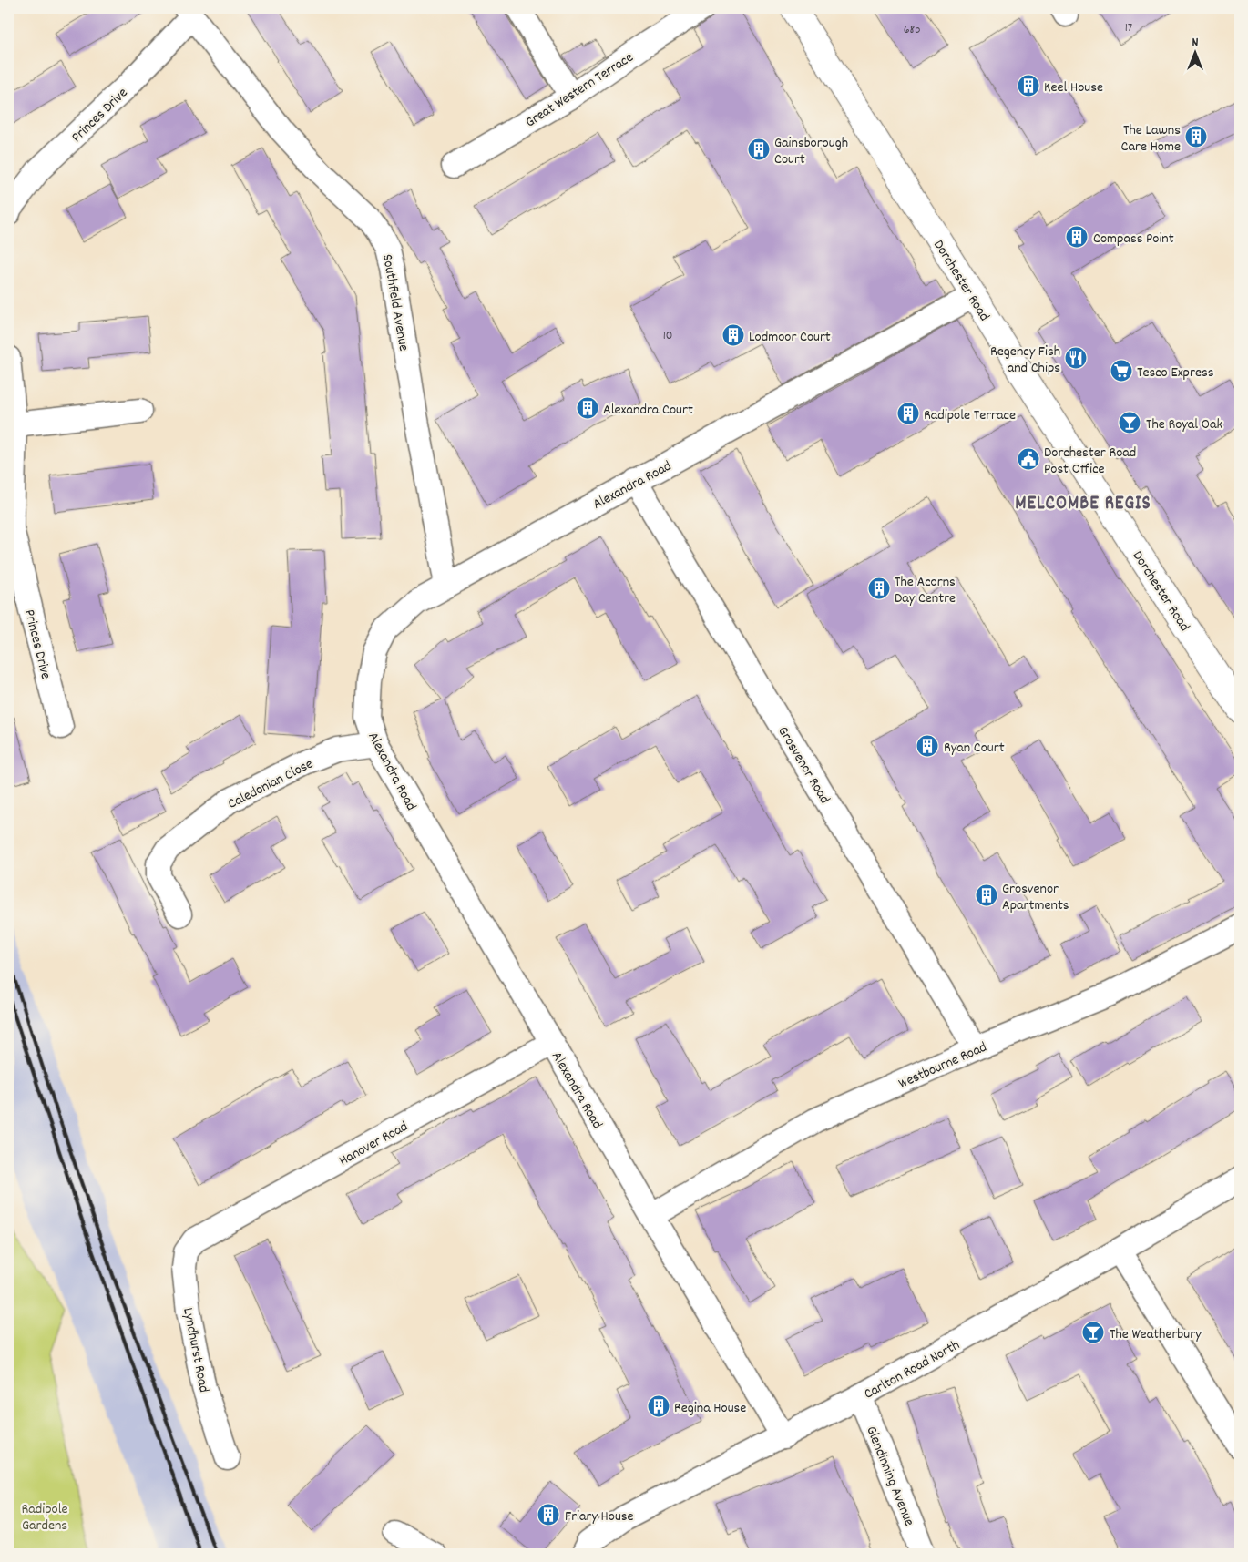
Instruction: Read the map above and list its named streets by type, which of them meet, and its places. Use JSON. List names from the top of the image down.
{
  "streets": {
    "main road": ["Dorchester Road"],
    "street": [
      "Great Western Terrace",
      "Princes Drive",
      "Southfield Avenue",
      "Alexandra Road",
      "Grosvenor Road",
      "Caledonian Close",
      "Westbourne Road",
      "Hanover Road",
      "Lyndhurst Road",
      "Carlton Road North",
      "Glendinning Avenue"
    ]
  },
  "crossings": [
    ["Princes Drive", "Southfield Avenue"],
    ["Dorchester Road", "Alexandra Road"],
    ["Southfield Avenue", "Alexandra Road"],
    ["Alexandra Road", "Grosvenor Road"],
    ["Alexandra Road", "Caledonian Close"],
    ["Alexandra Road", "Westbourne Road"],
    ["Alexandra Road", "Hanover Road"],
    ["Alexandra Road", "Carlton Road North"],
    ["Grosvenor Road", "Westbourne Road"],
    ["Hanover Road", "Lyndhurst Road"],
    ["Carlton Road North", "Glendinning Avenue"]
  ],
  "districts": ["MELCOMBE REGIS"],
  "parks": ["Radipole Gardens"],
  "places": {
    "building": [
      "Keel House",
      "The Lawns Care Home",
      "Gainsborough Court",
      "Compass Point",
      "Lodmoor Court",
      "Alexandra Court",
      "Radipole Terrace",
      "The Acorns Day Centre",
      "Ryan Court",
      "Grosvenor Apartments",
      "Regina House",
      "Friary House"
    ],
    "restaurant": ["Regency Fish and Chips"],
    "supermarket": ["Tesco Express"],
    "bar": ["The Royal Oak", "The Weatherbury"],
    "public building": ["Dorchester Road Post Office"]
  },
  "house_numbers": ["17", "68b", "10"],
  "north": "top"
}
